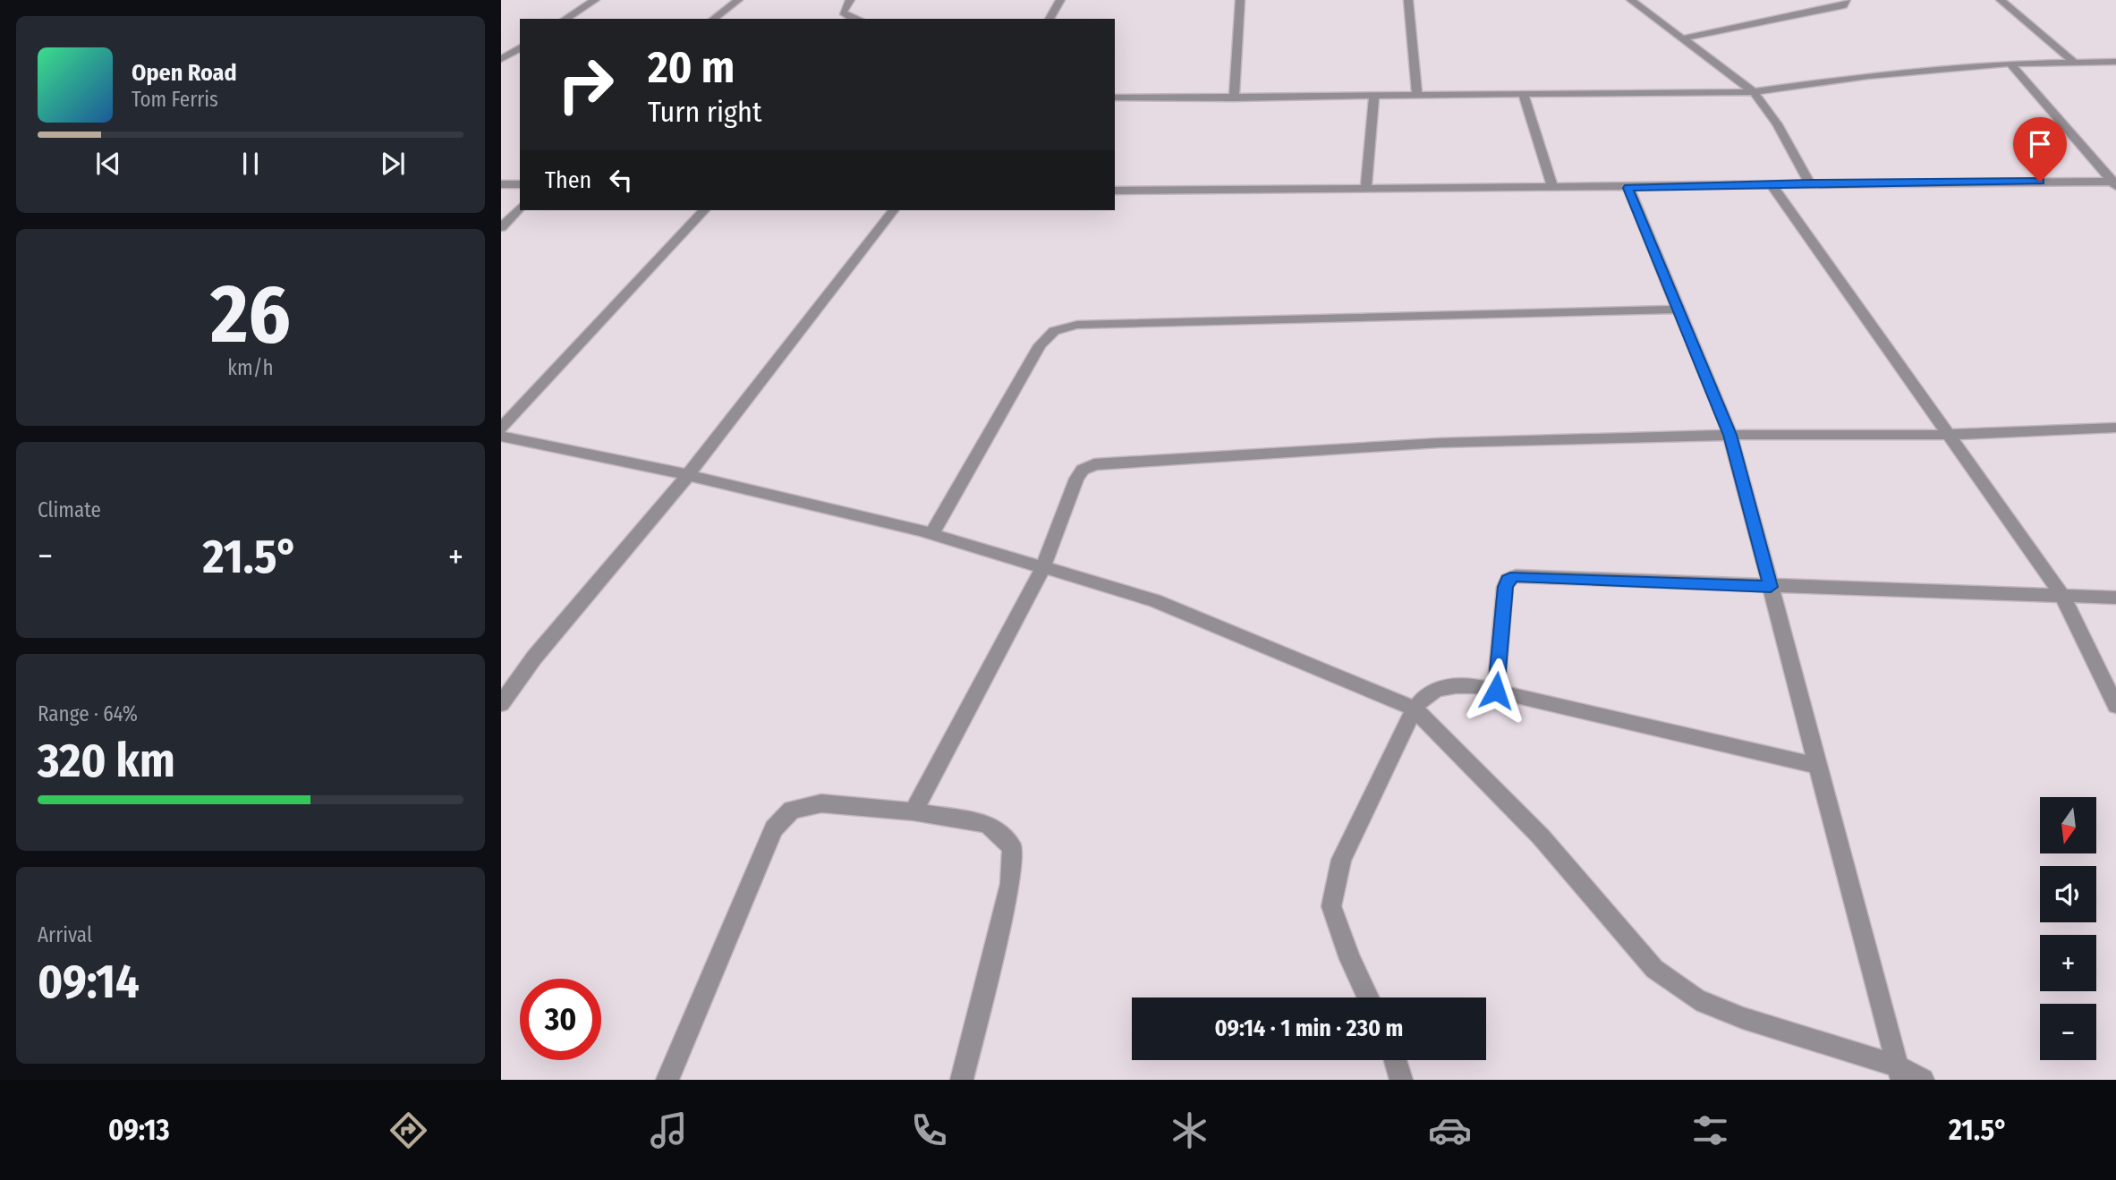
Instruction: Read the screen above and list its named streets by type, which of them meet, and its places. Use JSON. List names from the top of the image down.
{
  "north": "bottom",
  "page": {
    "turn": ["20 m", "Turn right"],
    "song": ["Open Road", "Tom Ferris"],
    "then": "Then",
    "tile": [
      ["26", "km/h"],
      "Climate",
      ["Range · 64%", "320 km"],
      ["Arrival", "09:14"]
    ],
    "heat": ["−", "21.5°", "+"],
    "map_buttons": ["+", "−"],
    "limit": "30",
    "trip": "09:14 · 1 min · 230 m",
    "tabs": ["09:13", "21.5°"]
  }
}
